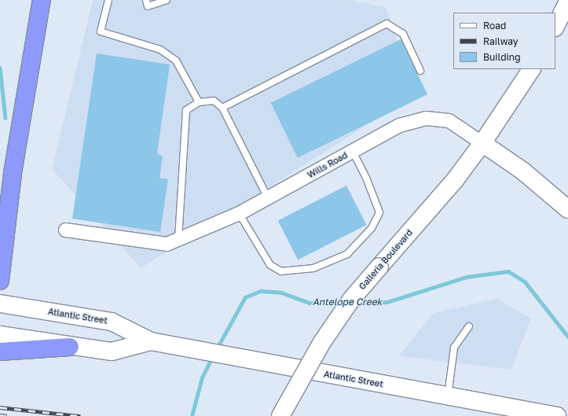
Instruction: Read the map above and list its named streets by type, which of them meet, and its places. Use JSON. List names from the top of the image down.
{
  "streets": {
    "main road": ["Wills Road", "Galleria Boulevard", "Atlantic Street"]
  },
  "crossings": [
    ["Wills Road", "Galleria Boulevard"]
  ],
  "water": ["Antelope Creek"],
  "legend": ["Road", "Railway", "Building"]
}
